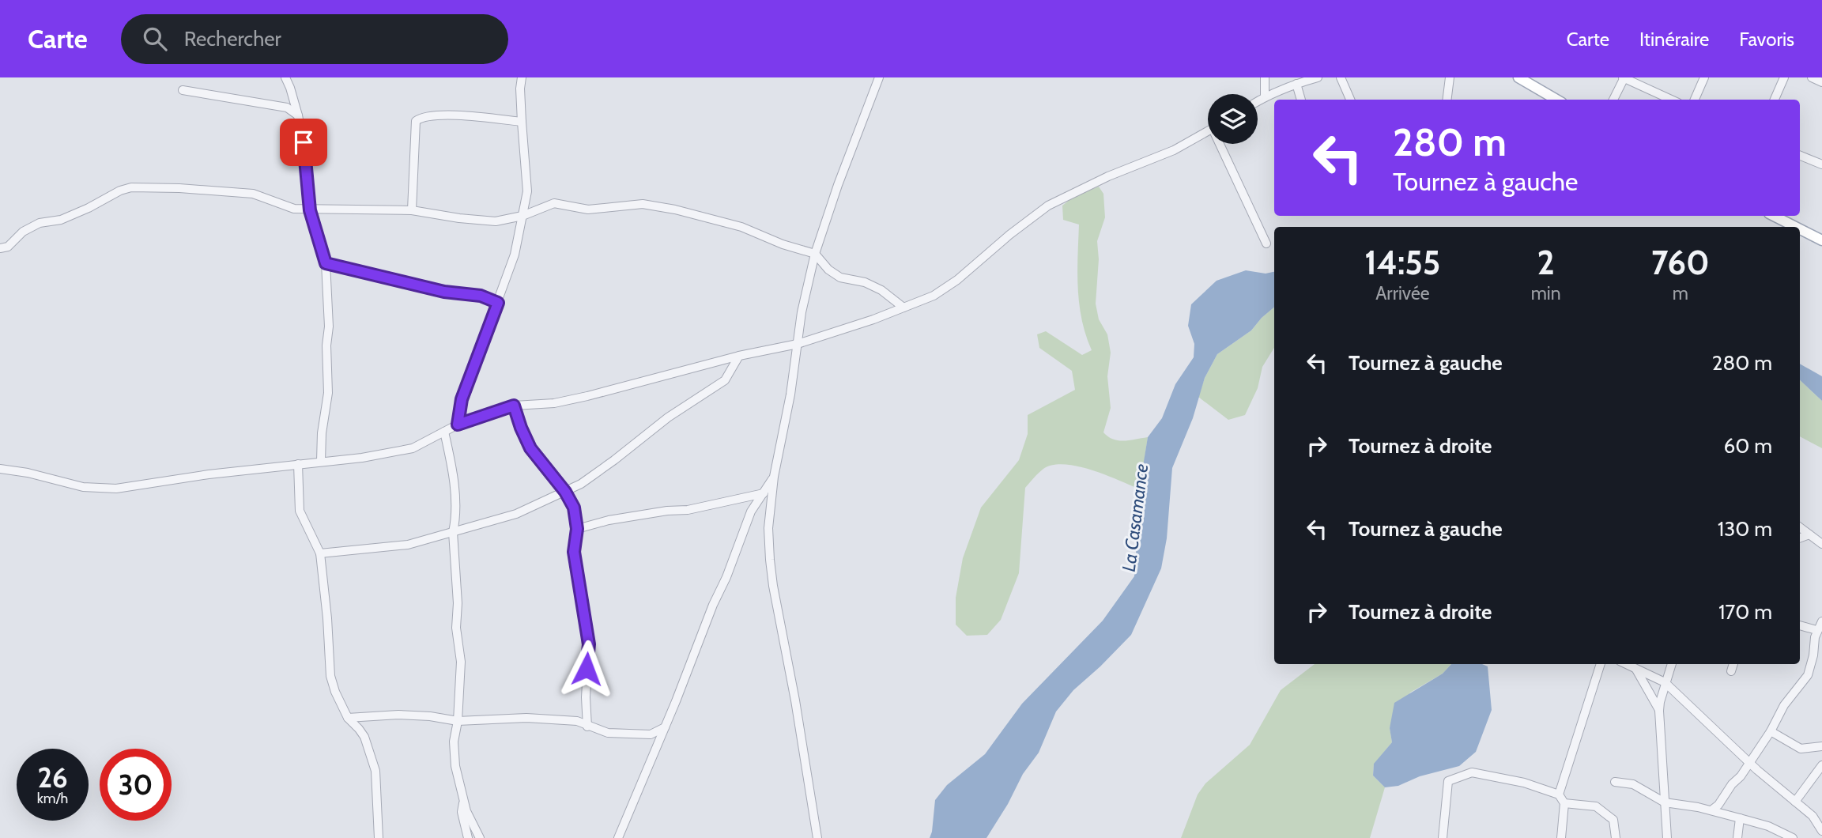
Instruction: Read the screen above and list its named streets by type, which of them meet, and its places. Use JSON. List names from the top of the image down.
{
  "water": ["La Casamance"],
  "page": {
    "header": "Carte",
    "search": "Rechercher",
    "nav": ["Carte", "Itinéraire", "Favoris"],
    "turn": ["280 m", "Tournez à gauche"],
    "eta": [
      "14:55",
      "Arrivée",
      "2",
      "min",
      "760",
      "m"
    ],
    "list": [
      {
        "name": "Tournez à gauche",
        "value": "280 m"
      },
      {
        "name": "Tournez à droite",
        "value": "60 m"
      },
      {
        "name": "Tournez à gauche",
        "value": "130 m"
      },
      {
        "name": "Tournez à droite",
        "value": "170 m"
      }
    ],
    "speed": "26 km/h",
    "limit": "30"
  }
}
